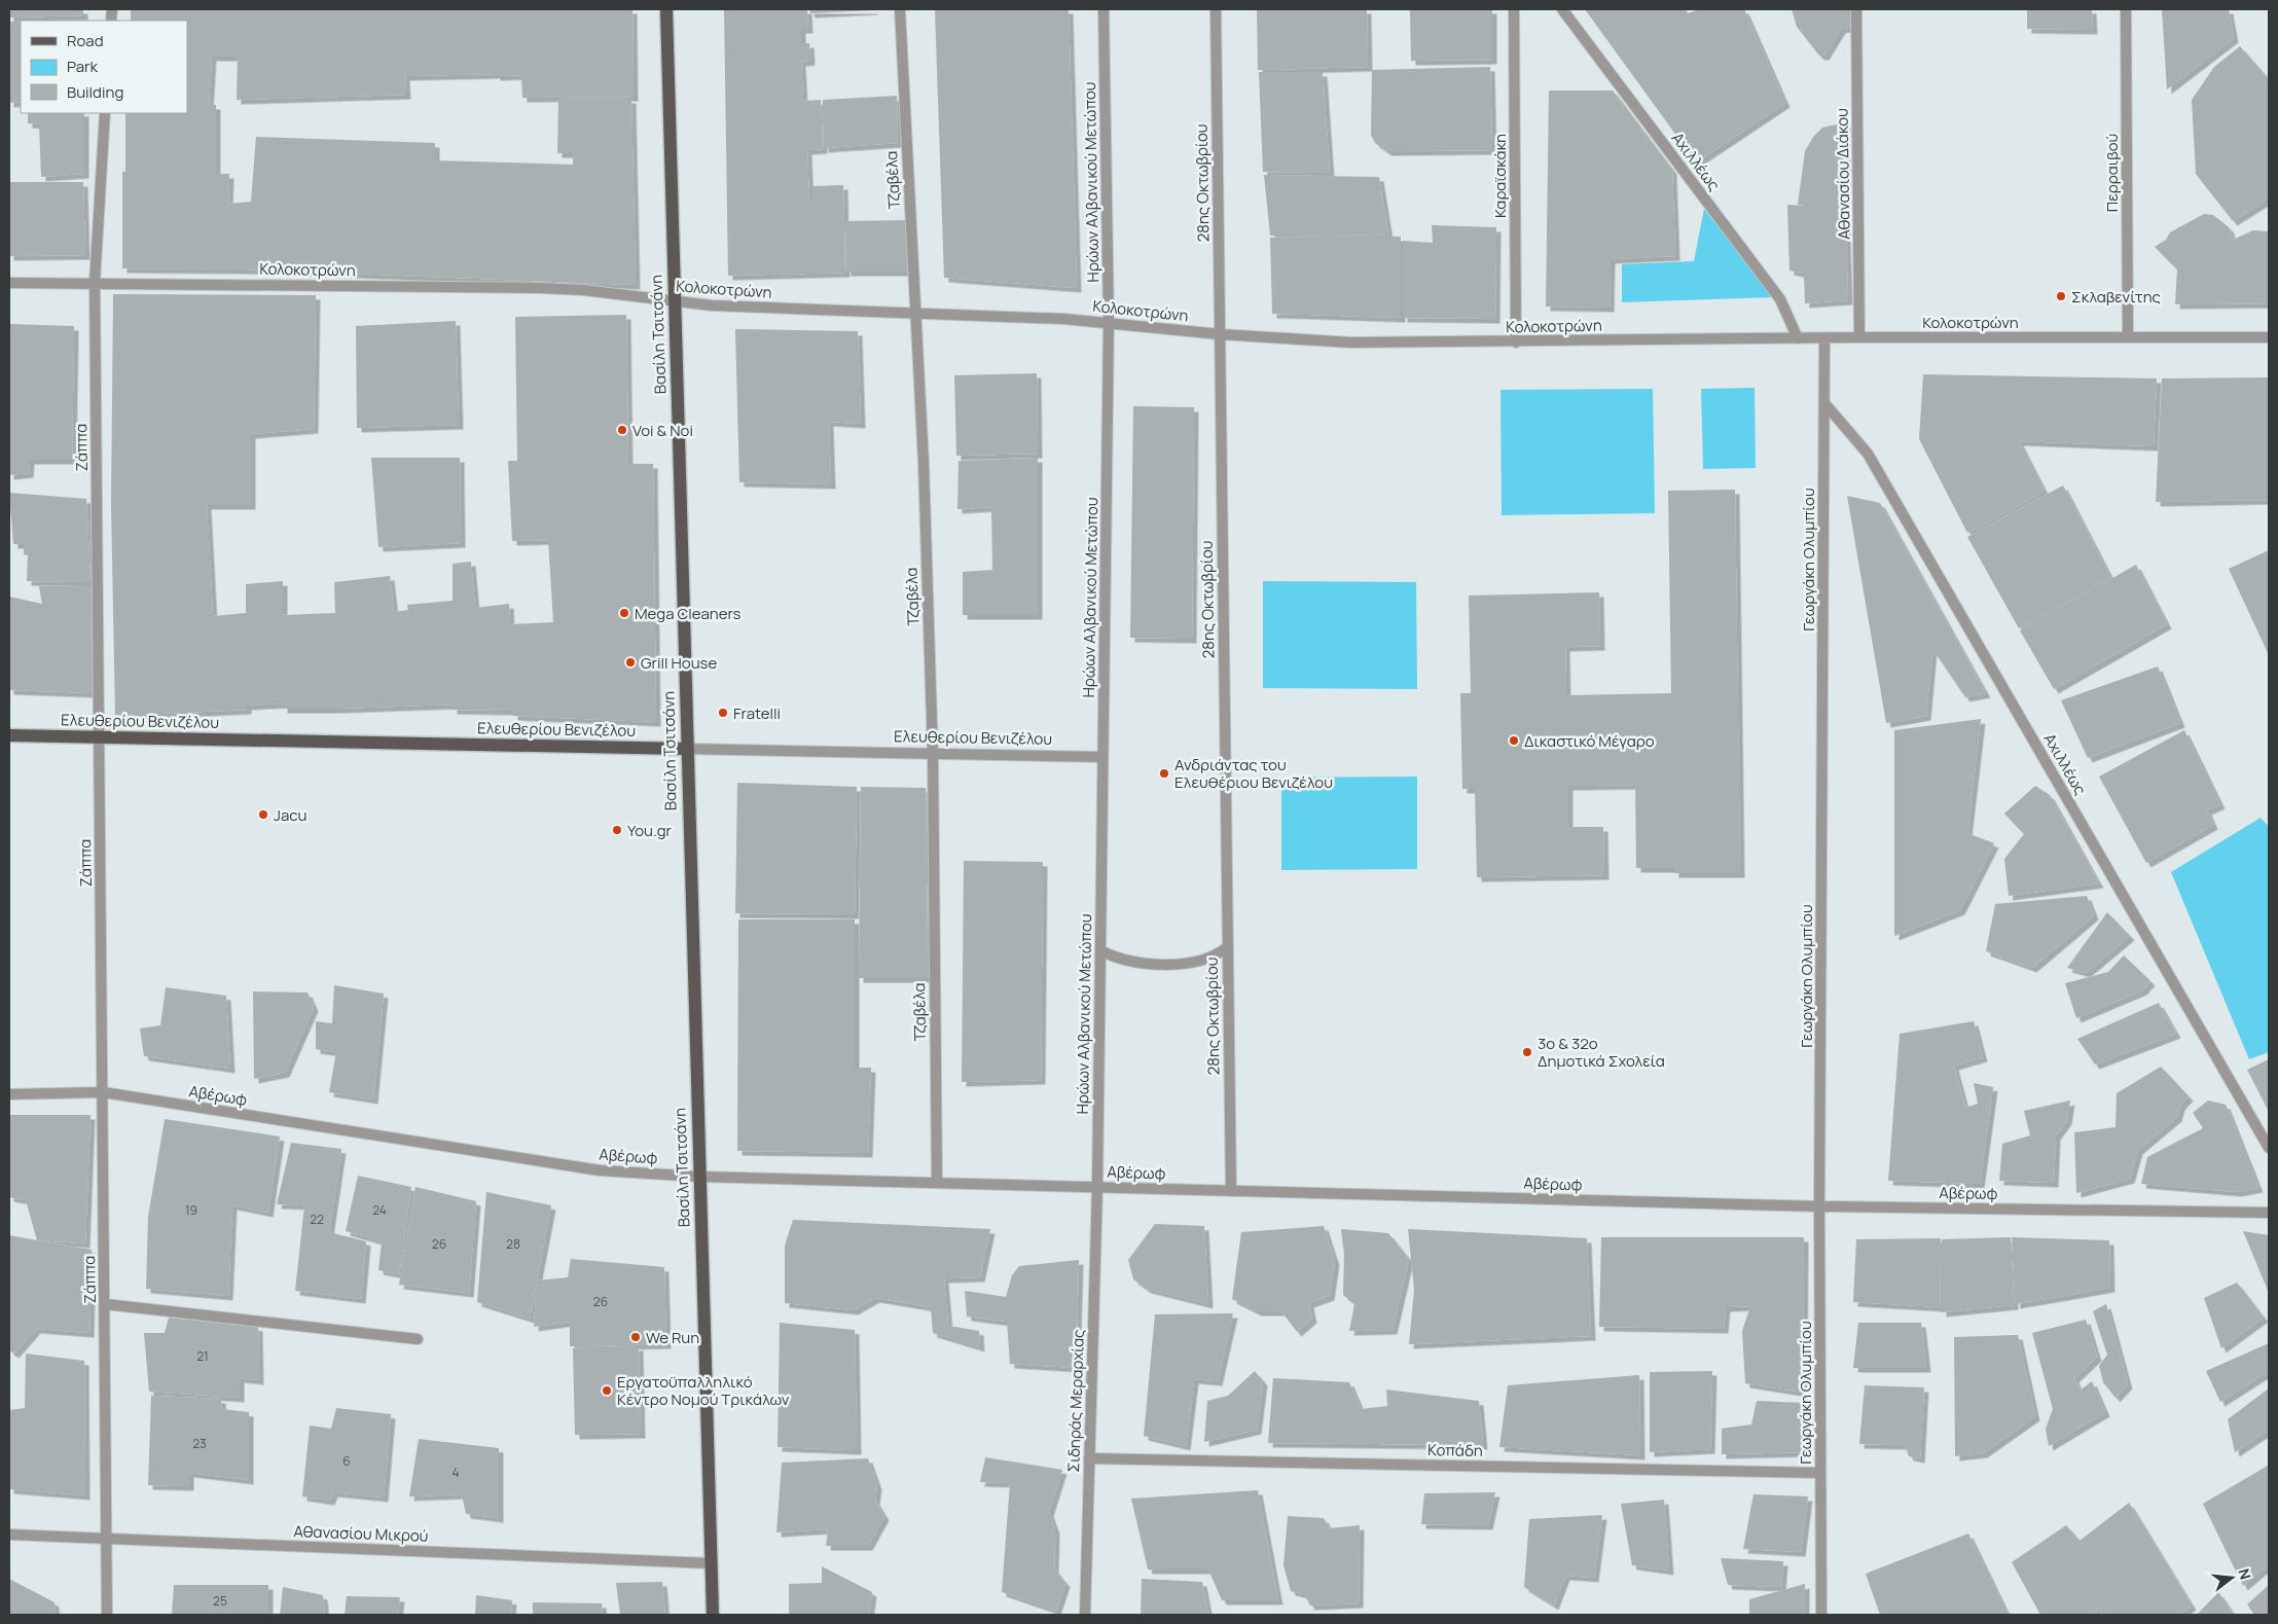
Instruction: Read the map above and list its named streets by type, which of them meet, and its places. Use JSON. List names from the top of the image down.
{
  "streets": {
    "main road": ["Βασίλη Τσιτσάνη", "Ελευθερίου Βενιζέλου"],
    "street": [
      "Αχιλλέως",
      "Περραιβού",
      "Αθανασίου Διάκου",
      "Καραϊσκάκη",
      "Τζαβέλα",
      "Ηρώων Αλβανικού Μετώπου",
      "28ης Οκτωβρίου",
      "Κολοκοτρώνη",
      "Ζάππα",
      "Γεωργάκη Ολυμπίου",
      "Αβέρωφ",
      "Σιδηράς Μεραρχίας",
      "Κοπάδη",
      "Αθανασίου Μικρού"
    ]
  },
  "crossings": [
    ["Αχιλλέως", "Κολοκοτρώνη"],
    ["Αχιλλέως", "Γεωργάκη Ολυμπίου"],
    ["Περραιβού", "Κολοκοτρώνη"],
    ["Αθανασίου Διάκου", "Κολοκοτρώνη"],
    ["Καραϊσκάκη", "Κολοκοτρώνη"],
    ["Τζαβέλα", "Κολοκοτρώνη"],
    ["Τζαβέλα", "Ελευθερίου Βενιζέλου"],
    ["Τζαβέλα", "Αβέρωφ"],
    ["Ηρώων Αλβανικού Μετώπου", "Κολοκοτρώνη"],
    ["Ηρώων Αλβανικού Μετώπου", "Ελευθερίου Βενιζέλου"],
    ["Ηρώων Αλβανικού Μετώπου", "Αβέρωφ"],
    ["Ηρώων Αλβανικού Μετώπου", "Σιδηράς Μεραρχίας"],
    ["28ης Οκτωβρίου", "Κολοκοτρώνη"],
    ["28ης Οκτωβρίου", "Αβέρωφ"],
    ["Κολοκοτρώνη", "Βασίλη Τσιτσάνη"],
    ["Κολοκοτρώνη", "Ζάππα"],
    ["Κολοκοτρώνη", "Γεωργάκη Ολυμπίου"],
    ["Βασίλη Τσιτσάνη", "Ελευθερίου Βενιζέλου"],
    ["Βασίλη Τσιτσάνη", "Αβέρωφ"],
    ["Βασίλη Τσιτσάνη", "Αθανασίου Μικρού"],
    ["Ζάππα", "Ελευθερίου Βενιζέλου"],
    ["Ζάππα", "Αβέρωφ"],
    ["Ζάππα", "Αθανασίου Μικρού"],
    ["Γεωργάκη Ολυμπίου", "Αβέρωφ"],
    ["Γεωργάκη Ολυμπίου", "Κοπάδη"],
    ["Αβέρωφ", "Σιδηράς Μεραρχίας"],
    ["Σιδηράς Μεραρχίας", "Κοπάδη"]
  ],
  "places": [
    "Σκλαβενίτης",
    "Voi & Noi",
    "Mega Cleaners",
    "Grill House",
    "Fratelli",
    "Δικαστικό Μέγαρο",
    "Ανδριάντας του Ελευθέριου Βενιζέλου",
    "Jacu",
    "You.gr",
    "3ο & 32ο Δημοτικά Σχολεία",
    "We Run",
    "Εργατοϋπαλληλικό Κέντρο Νομού Τρικάλων"
  ],
  "house_numbers": [
    "19",
    "24",
    "22",
    "26",
    "28",
    "26",
    "21",
    "23",
    "6",
    "4",
    "25"
  ],
  "legend": ["Road", "Park", "Building"],
  "north": "right"
}
